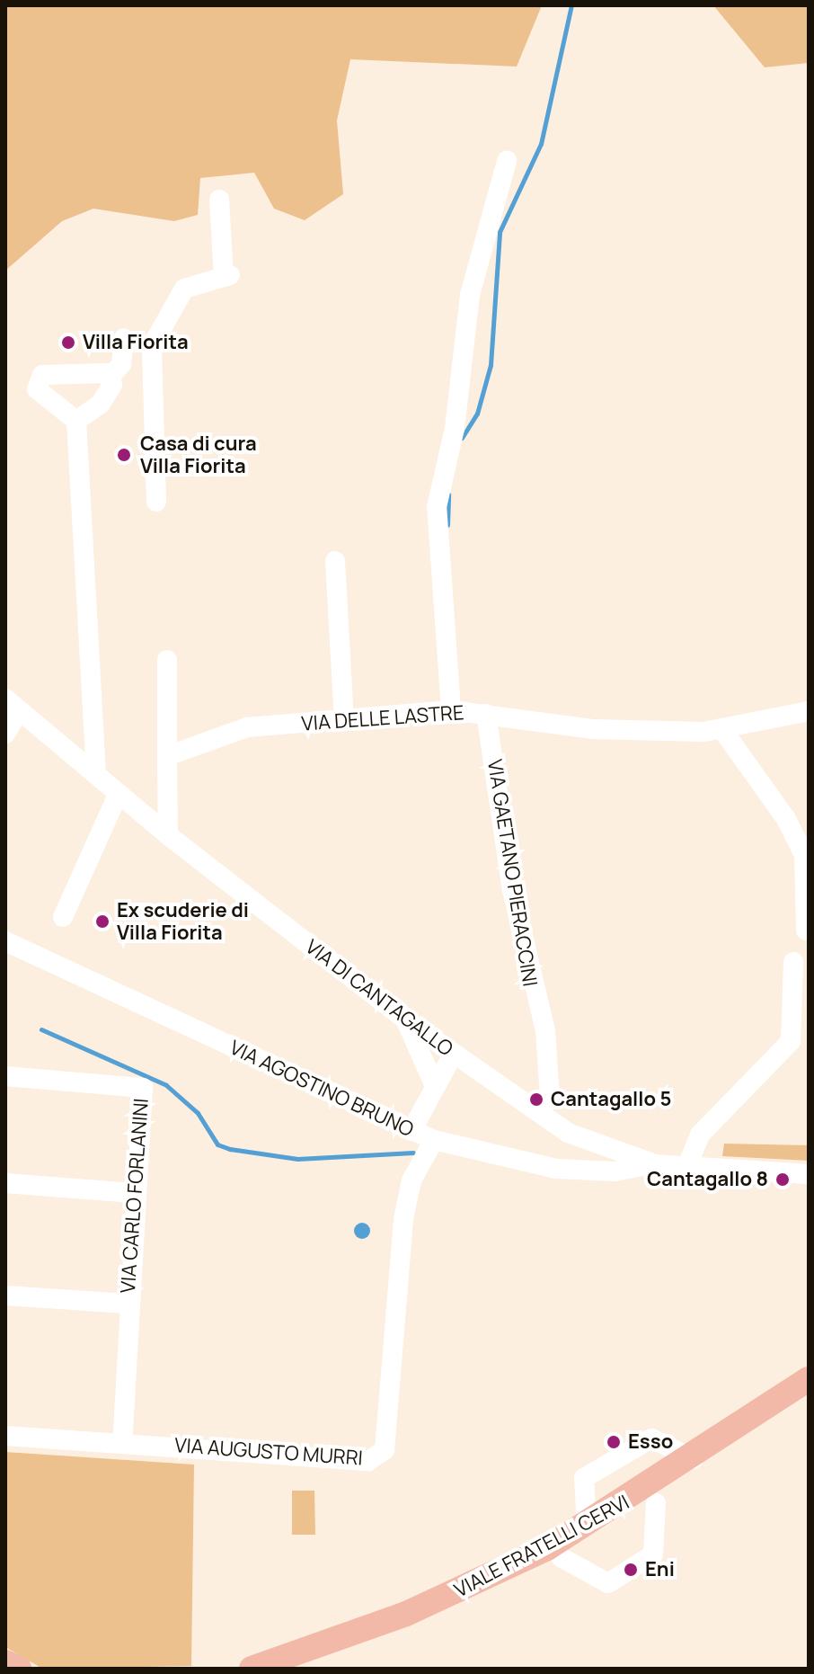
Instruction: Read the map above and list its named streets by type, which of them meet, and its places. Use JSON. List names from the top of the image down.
{
  "streets": {
    "main road": ["VIALE FRATELLI CERVI"],
    "street": [
      "VIA DELLE LASTRE",
      "VIA GAETANO PIERACCINI",
      "VIA DI CANTAGALLO",
      "VIA AGOSTINO BRUNO",
      "VIA CARLO FORLANINI",
      "VIA AUGUSTO MURRI"
    ]
  },
  "crossings": [
    ["VIA DELLE LASTRE", "VIA GAETANO PIERACCINI"],
    ["VIA GAETANO PIERACCINI", "VIA DI CANTAGALLO"],
    ["VIA DI CANTAGALLO", "VIA AGOSTINO BRUNO"],
    ["VIA AGOSTINO BRUNO", "VIA AUGUSTO MURRI"],
    ["VIA CARLO FORLANINI", "VIA AUGUSTO MURRI"]
  ],
  "places": [
    "Villa Fiorita",
    "Casa di cura Villa Fiorita",
    "Ex scuderie di Villa Fiorita",
    "Cantagallo 5",
    "Cantagallo 8",
    "Esso",
    "Eni"
  ]
}
